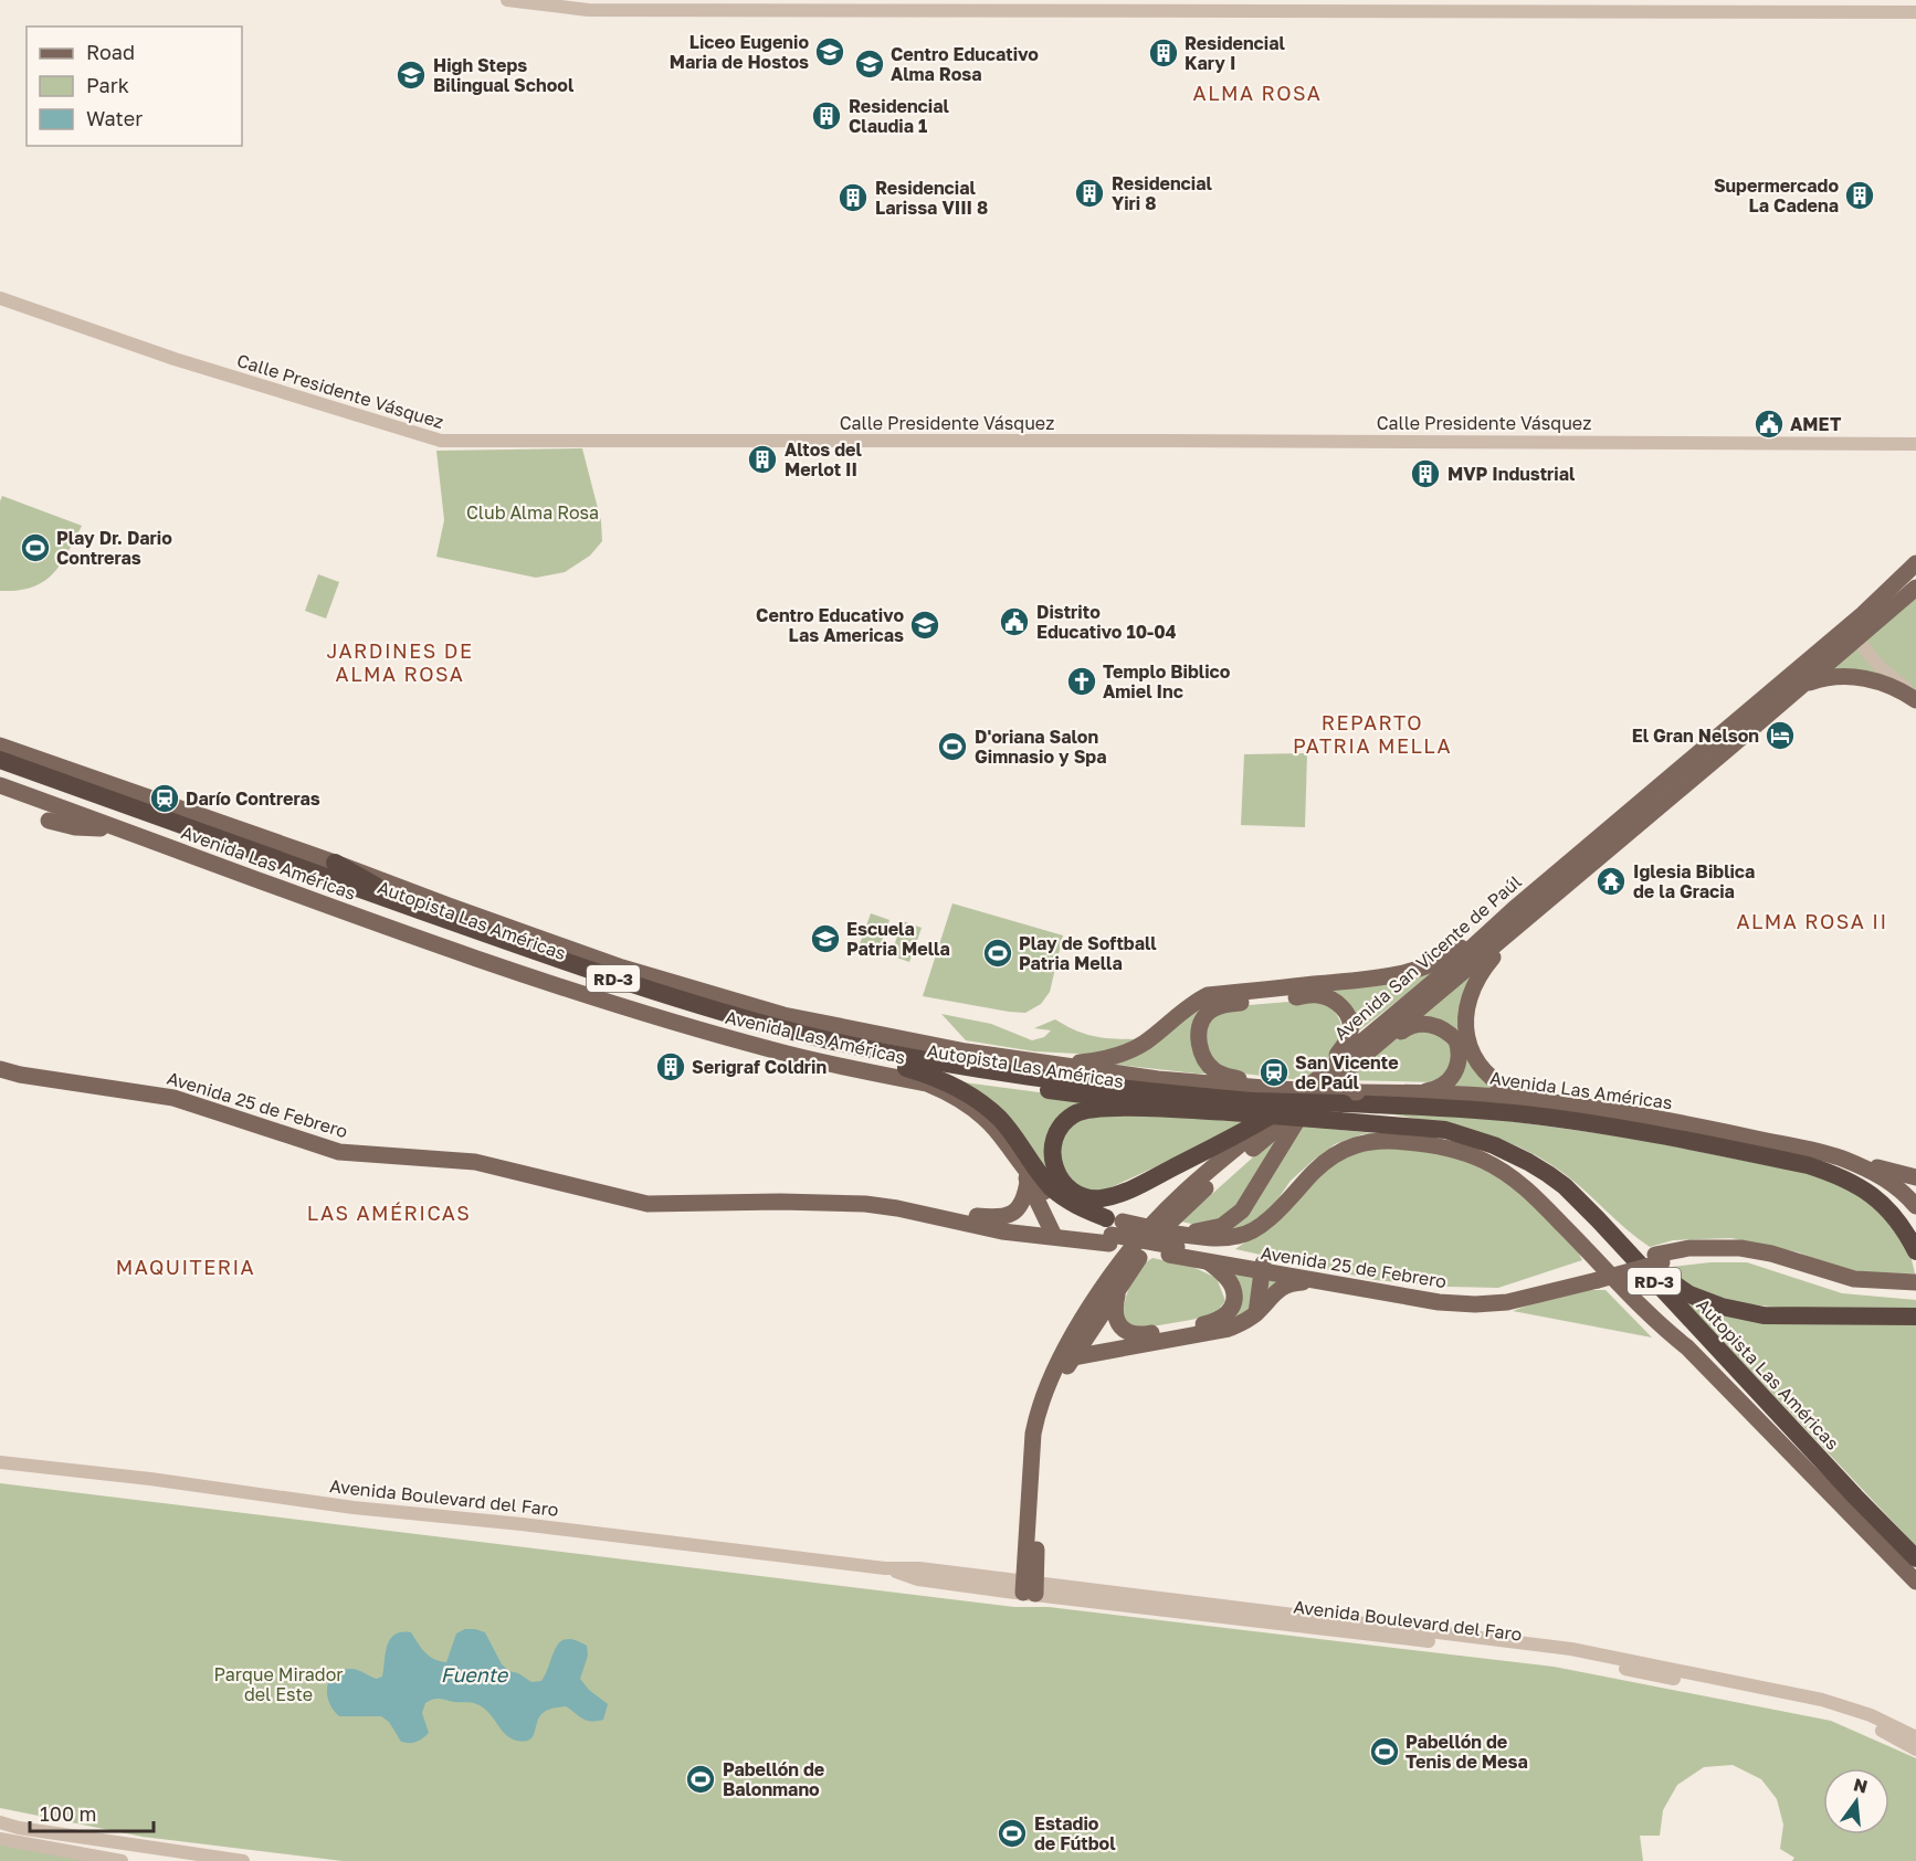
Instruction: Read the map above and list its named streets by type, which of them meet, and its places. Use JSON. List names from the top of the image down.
{
  "streets": {
    "highway": ["Autopista Las Américas", "RD-3"],
    "main road": ["Avenida Las Américas", "Avenida San Vicente de Paúl", "Avenida 25 de Febrero"],
    "street": ["Calle Presidente Vásquez", "Avenida Boulevard del Faro"]
  },
  "crossings": [
    ["Avenida Las Américas", "Autopista Las Américas"],
    ["Avenida Las Américas", "Avenida 25 de Febrero"],
    ["Avenida San Vicente de Paúl", "Avenida Boulevard del Faro"]
  ],
  "districts": [
    "ALMA ROSA",
    "JARDINES DE ALMA ROSA",
    "REPARTO PATRIA MELLA",
    "ALMA ROSA II",
    "LAS AMÉRICAS",
    "MAQUITERIA"
  ],
  "water": ["Fuente"],
  "parks": ["Club Alma Rosa", "Parque Mirador del Este"],
  "places": {
    "school or university": [
      "Liceo Eugenio Maria de Hostos",
      "Centro Educativo Alma Rosa",
      "High Steps Bilingual School",
      "Centro Educativo Las Americas",
      "Escuela Patria Mella"
    ],
    "building": [
      "Residencial Kary I",
      "Residencial Claudia 1",
      "Residencial Yiri 8",
      "Supermercado La Cadena",
      "Residencial Larissa VIII 8",
      "Altos del Merlot II",
      "MVP Industrial",
      "Serigraf Coldrin"
    ],
    "public building": ["AMET", "Distrito Educativo 10-04"],
    "sports": [
      "Play Dr. Dario Contreras",
      "D'oriana Salon Gimnasio y Spa",
      "Play de Softball Patria Mella",
      "Pabellón de Tenis de Mesa",
      "Pabellón de Balonmano",
      "Estadio de Fútbol"
    ],
    "church": ["Templo Biblico Amiel Inc"],
    "hotel": ["El Gran Nelson"],
    "station": ["Darío Contreras", "San Vicente de Paúl"],
    "temple": ["Iglesia Biblica de la Gracia"]
  },
  "legend": ["Road", "Park", "Water"],
  "scale_bar": "100 m",
  "north": "top"
}
